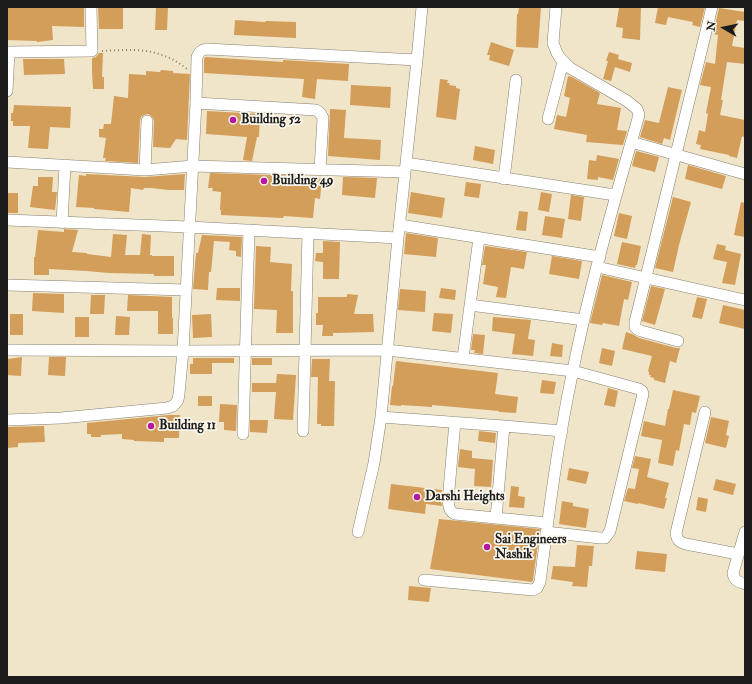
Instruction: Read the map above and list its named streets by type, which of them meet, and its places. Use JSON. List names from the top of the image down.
{
  "places": [
    "Building 52",
    "Building 49",
    "Building 11",
    "Darshi Heights",
    "Sai Engineers Nashik"
  ],
  "north": "left"
}
